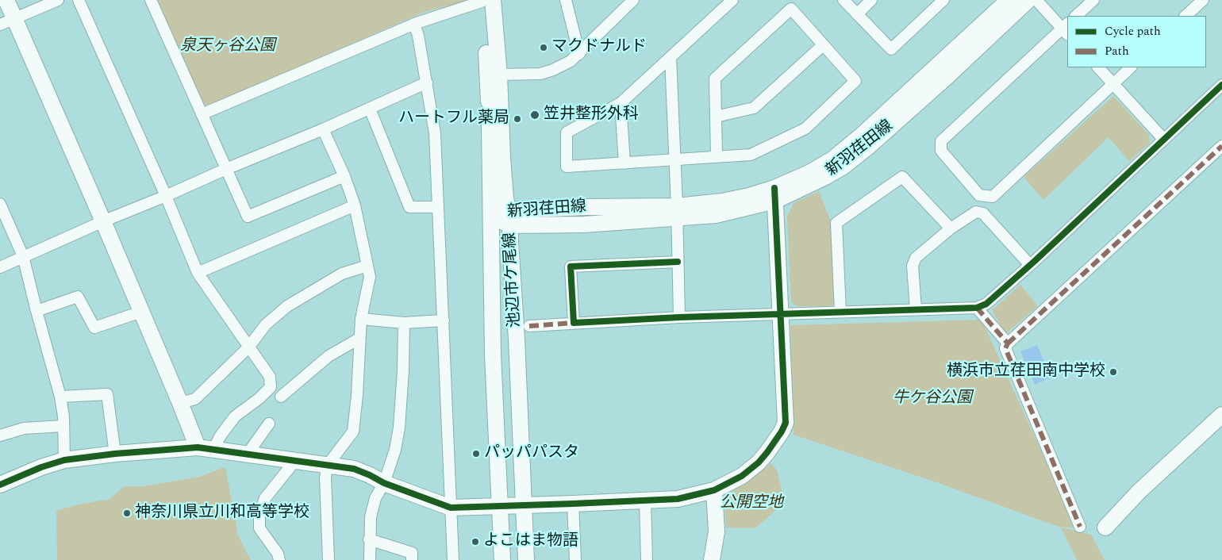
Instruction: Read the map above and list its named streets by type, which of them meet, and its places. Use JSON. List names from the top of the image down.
{
  "streets": {
    "street": ["新羽荏田線", "池辺市ケ尾線"]
  },
  "crossings": [
    ["新羽荏田線", "池辺市ケ尾線"]
  ],
  "parks": ["泉天ヶ谷公園", "牛ケ谷公園", "公開空地"],
  "places": [
    "マクドナルド",
    "笠井整形外科",
    "ハートフル薬局",
    "横浜市立荏田南中学校",
    "パッパパスタ",
    "神奈川県立川和高等学校",
    "よこはま物語"
  ],
  "legend": ["Cycle path", "Path"]
}
